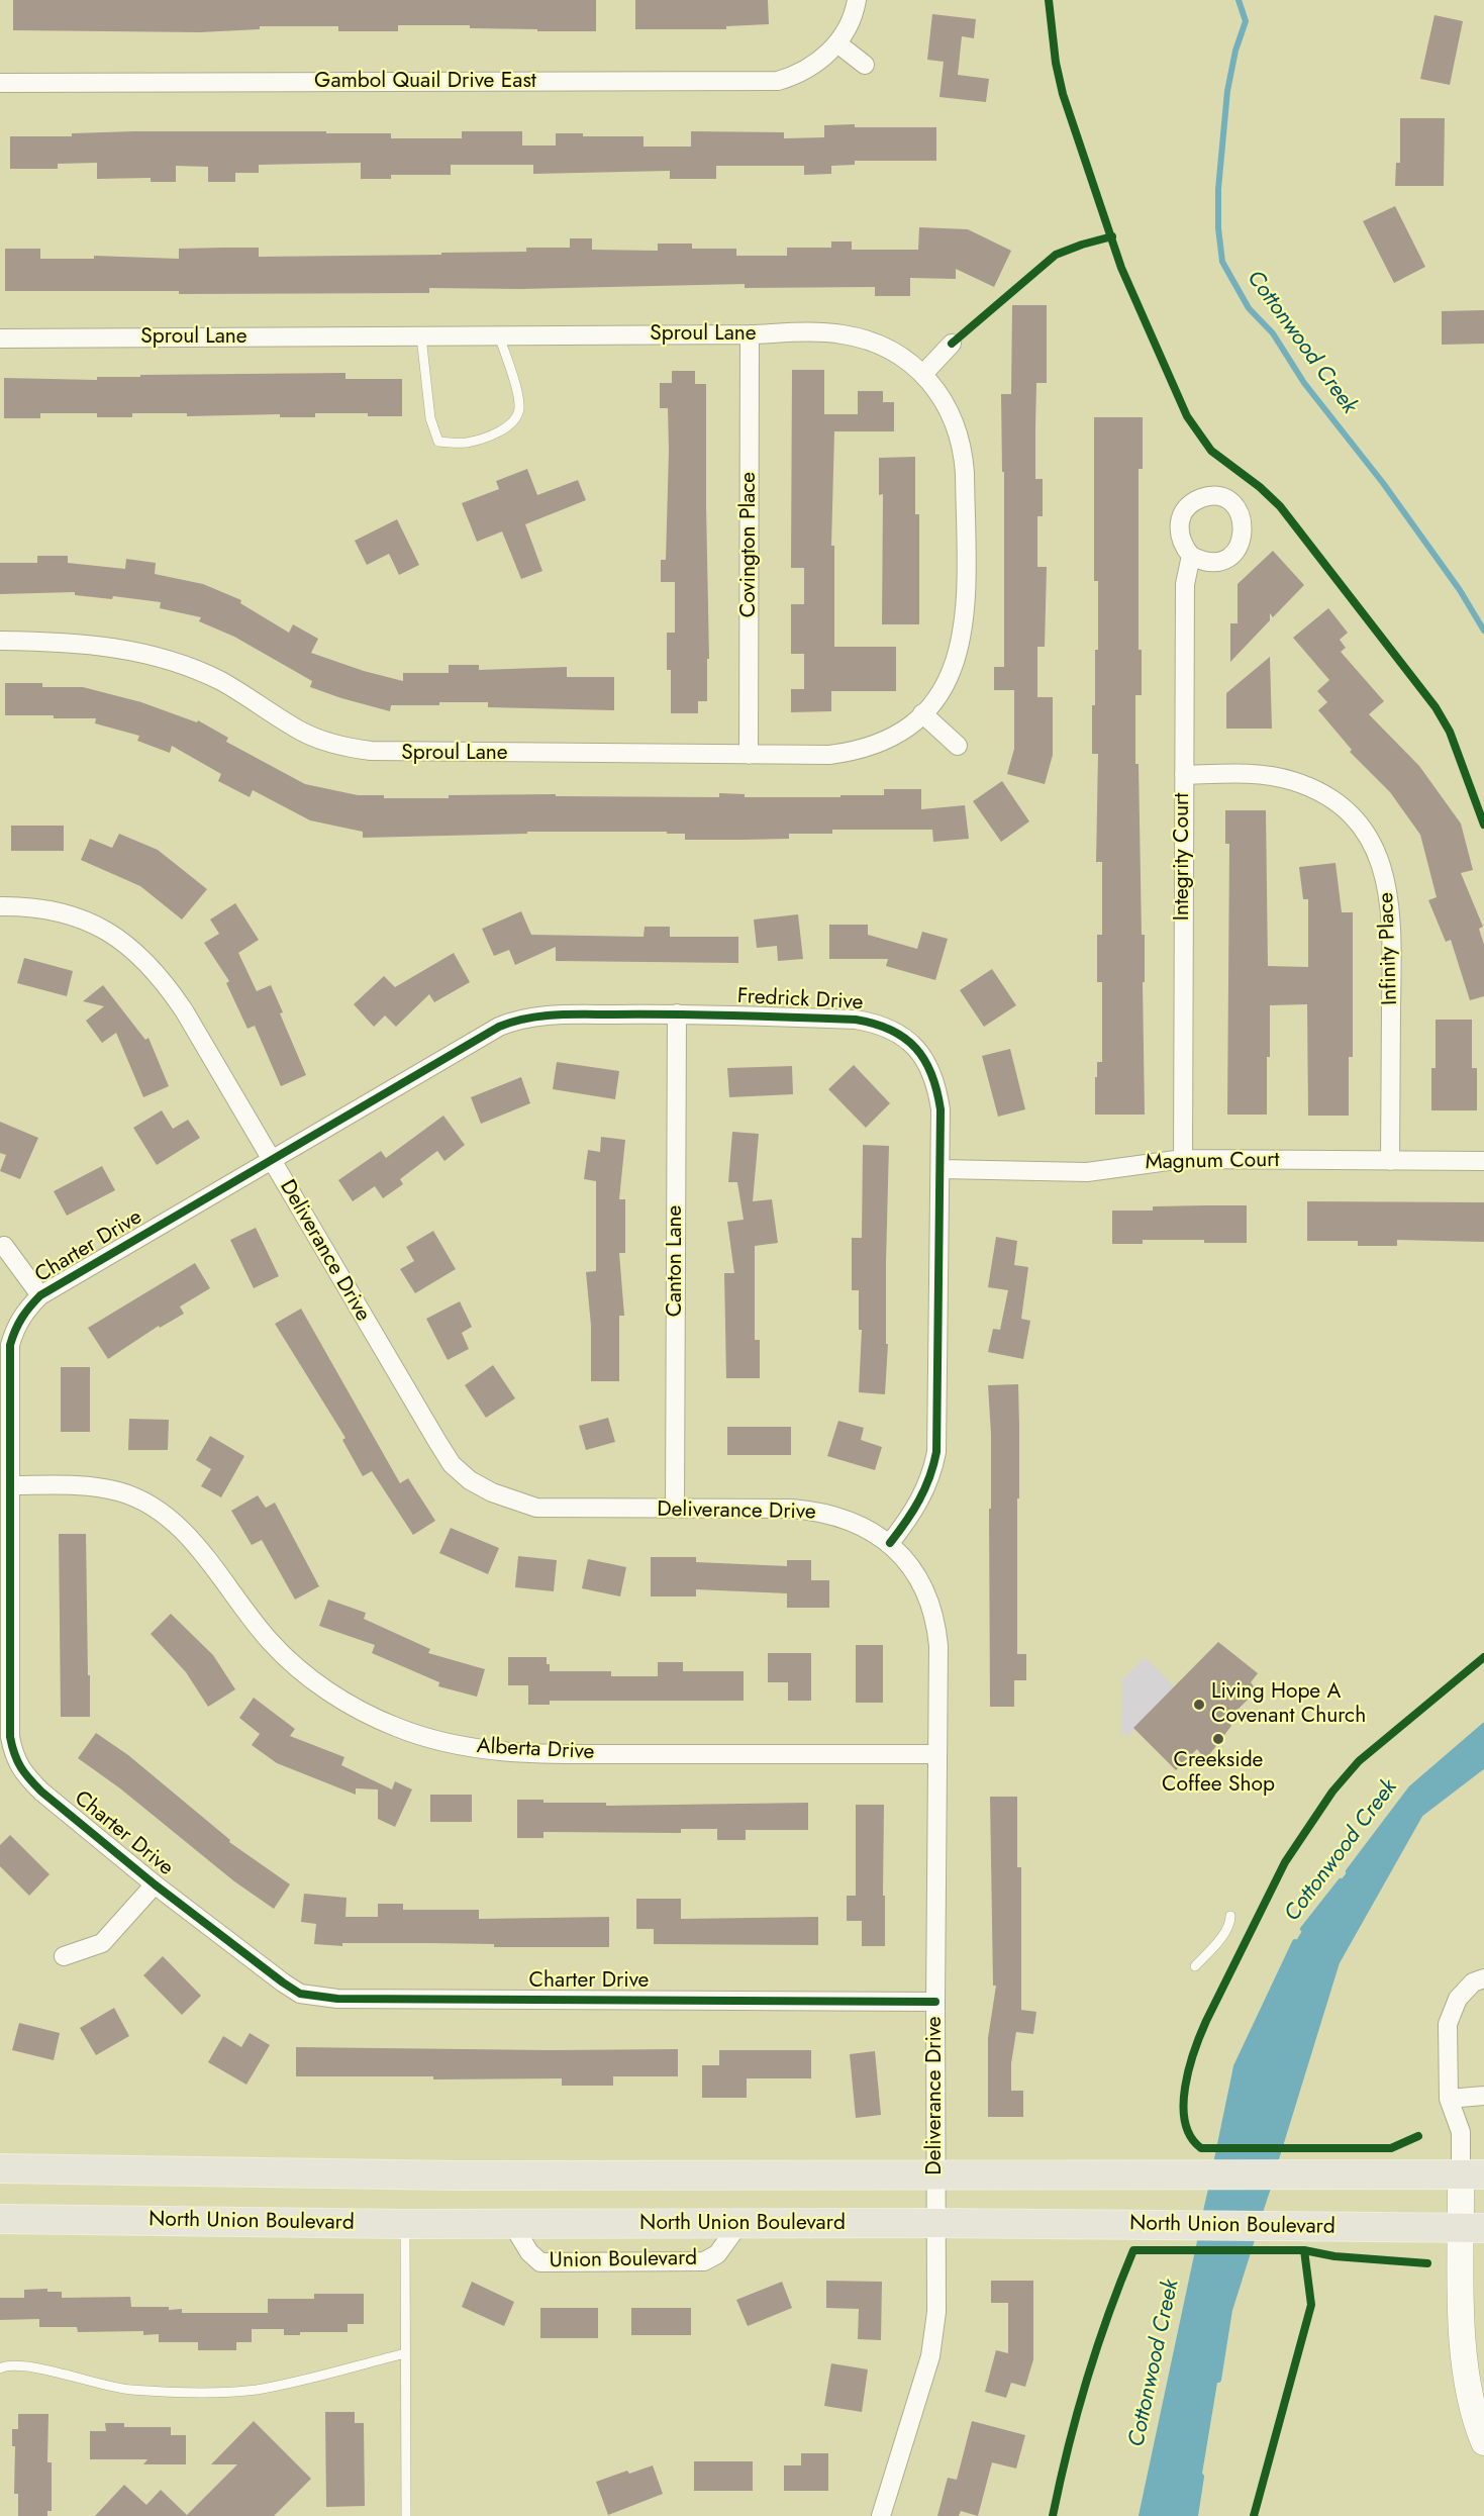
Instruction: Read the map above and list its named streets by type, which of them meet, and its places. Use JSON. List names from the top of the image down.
{
  "streets": {
    "main road": ["North Union Boulevard"],
    "street": [
      "Gambol Quail Drive East",
      "Sproul Lane",
      "Covington Place",
      "Integrity Court",
      "Infinity Place",
      "Fredrick Drive",
      "Magnum Court",
      "Charter Drive",
      "Deliverance Drive",
      "Canton Lane",
      "Alberta Drive",
      "Union Boulevard"
    ]
  },
  "crossings": [
    ["Sproul Lane", "Covington Place"],
    ["Integrity Court", "Infinity Place"],
    ["Integrity Court", "Magnum Court"],
    ["Infinity Place", "Magnum Court"],
    ["Fredrick Drive", "Magnum Court"],
    ["Fredrick Drive", "Charter Drive"],
    ["Fredrick Drive", "Deliverance Drive"],
    ["Fredrick Drive", "Canton Lane"],
    ["Charter Drive", "Deliverance Drive"],
    ["Charter Drive", "Alberta Drive"],
    ["Deliverance Drive", "Canton Lane"],
    ["Deliverance Drive", "Alberta Drive"],
    ["Deliverance Drive", "North Union Boulevard"],
    ["North Union Boulevard", "Union Boulevard"]
  ],
  "water": ["Cottonwood Creek"],
  "places": ["Living Hope A Covenant Church", "Creekside Coffee Shop"]
}
